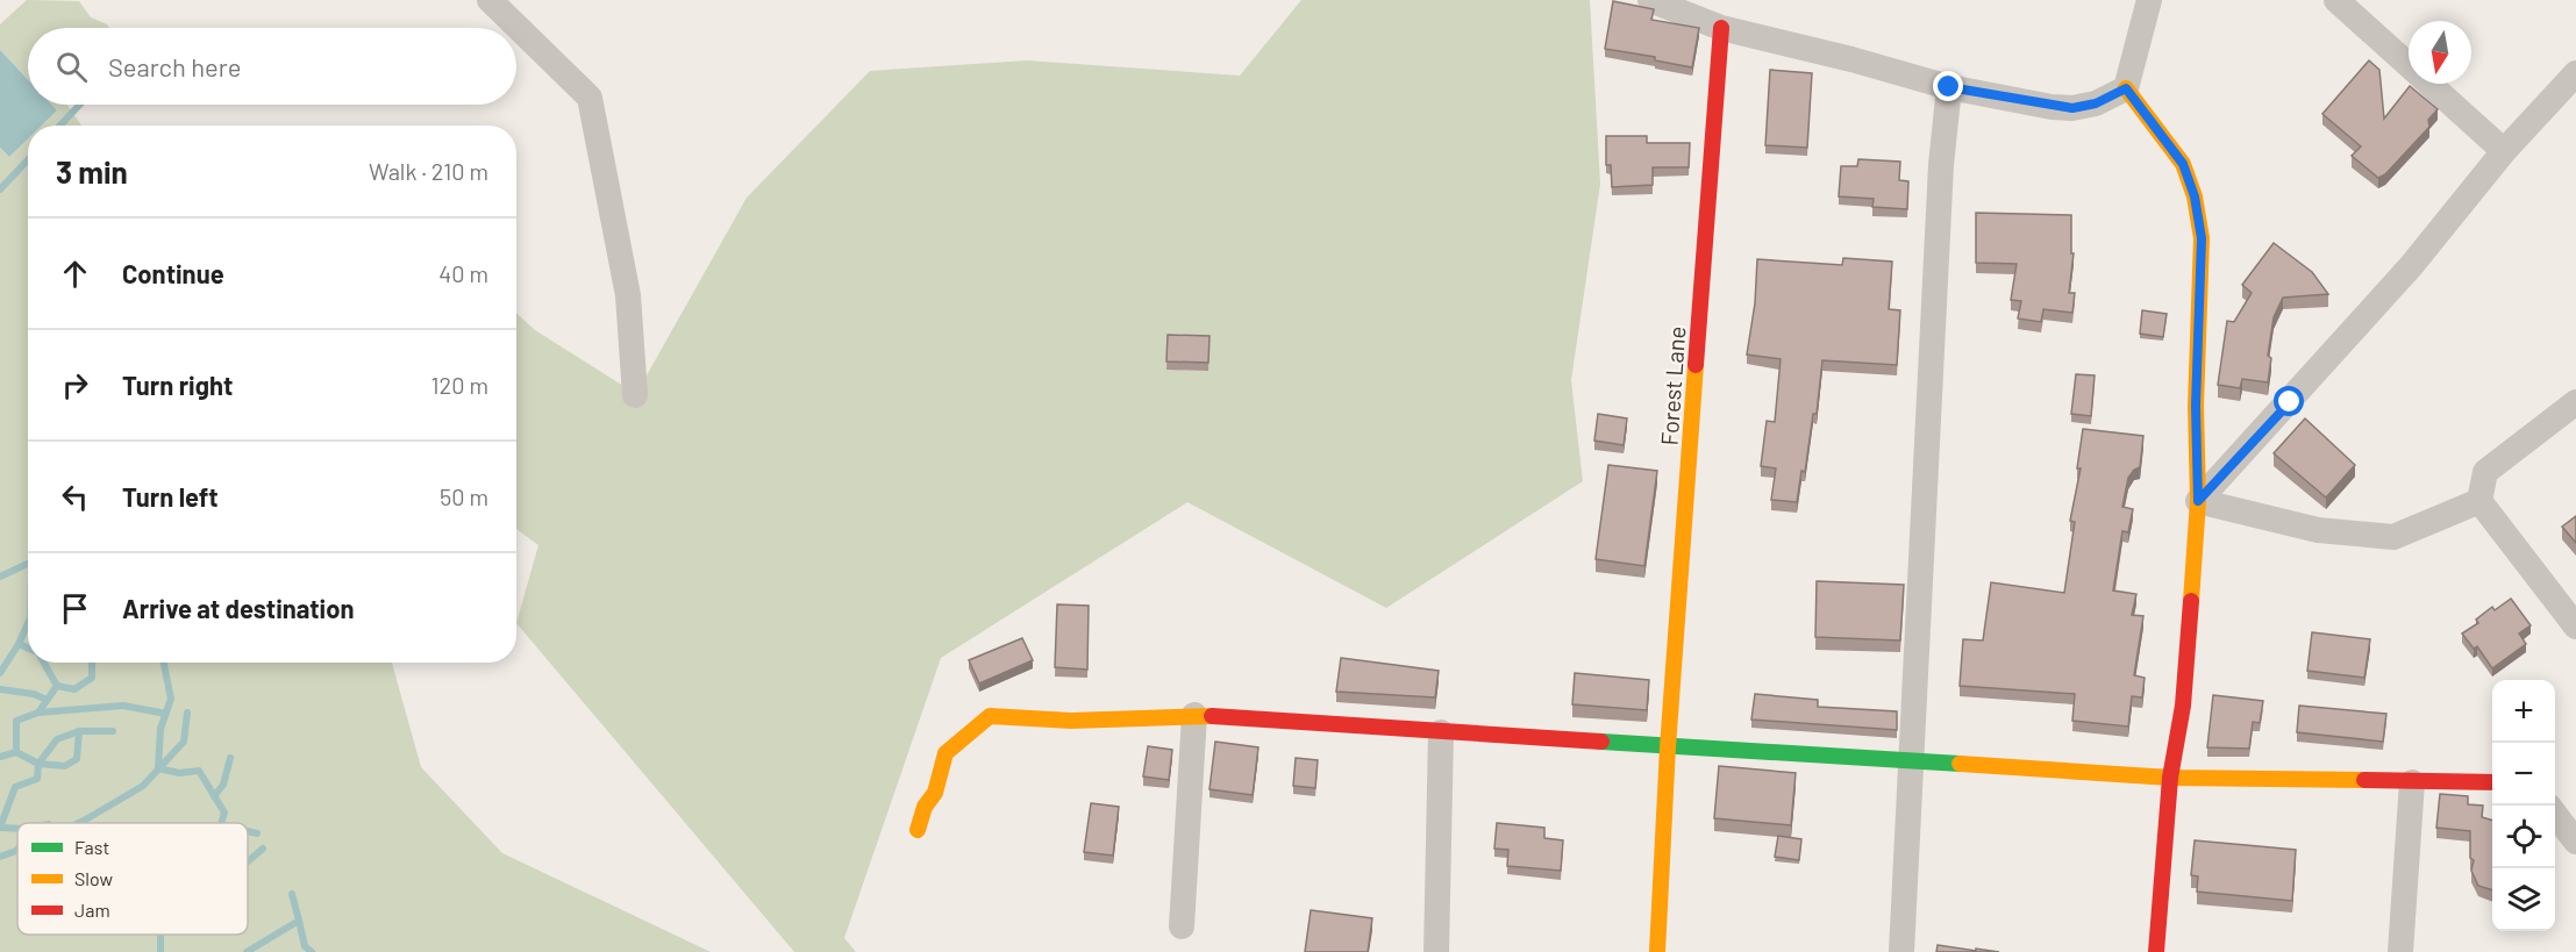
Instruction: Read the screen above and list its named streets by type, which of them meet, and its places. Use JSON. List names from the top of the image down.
{
  "streets": {
    "street": ["Forest Lane"]
  },
  "legend": ["Fast", "Slow", "Jam"],
  "north": "bottom",
  "page": {
    "search": "Search here",
    "heading": ["3 min", "Walk · 210 m"],
    "list": [
      ["Continue", "40 m"],
      ["Turn right", "120 m"],
      ["Turn left", "50 m"],
      "Arrive at destination"
    ],
    "map_buttons": ["+", "−"]
  }
}
